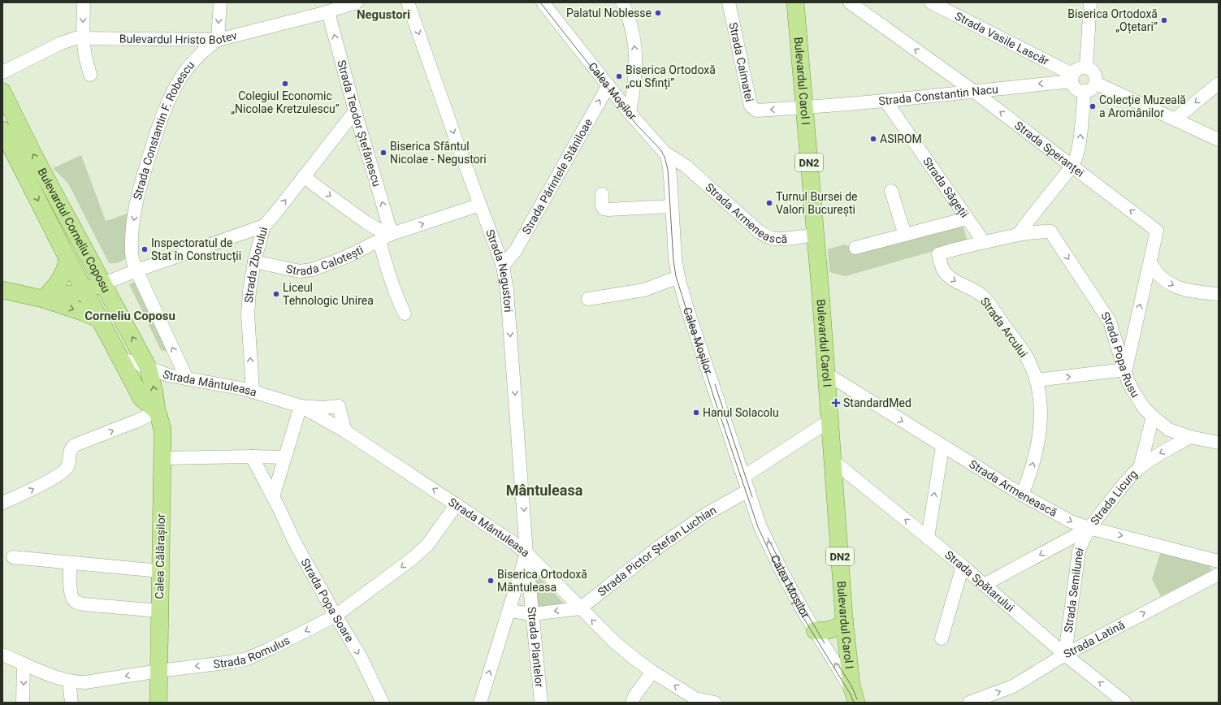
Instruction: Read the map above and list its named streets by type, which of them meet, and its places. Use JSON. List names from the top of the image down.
{
  "streets": {
    "main road": [
      "Bulevardul Carol I",
      "DN2",
      "Bulevardul Corneliu Coposu",
      "Calea Călărașilor"
    ],
    "street": [
      "Bulevardul Hristo Botev",
      "Strada Vasile Lascăr",
      "Strada Caimatei",
      "Calea Moșilor",
      "Strada Constantin Nacu",
      "Strada Teodor Ștefănescu",
      "Strada Constantin F. Robescu",
      "Strada Speranței",
      "Strada Părintele Stăniloae",
      "Strada Săgeții",
      "Strada Armenească",
      "Strada Calotești",
      "Strada Zborului",
      "Strada Negustori",
      "Strada Arcului",
      "Strada Popa Rusu",
      "Strada Mântuleasa",
      "Strada Licurg",
      "Strada Pictor Ștefan Luchian",
      "Strada Spătarului",
      "Strada Semilunei",
      "Strada Popa Soare",
      "Strada Latină",
      "Strada Plantelor",
      "Strada Romulus"
    ]
  },
  "crossings": [
    ["Bulevardul Hristo Botev", "Strada Teodor Ștefănescu"],
    ["Bulevardul Hristo Botev", "Strada Constantin F. Robescu"],
    ["Strada Vasile Lascăr", "Strada Constantin Nacu"],
    ["Strada Caimatei", "Bulevardul Carol I"],
    ["Strada Caimatei", "Strada Constantin Nacu"],
    ["Bulevardul Carol I", "Calea Moșilor"],
    ["Bulevardul Carol I", "Strada Constantin Nacu"],
    ["Bulevardul Carol I", "Strada Armenească"],
    ["Bulevardul Carol I", "Strada Spătarului"],
    ["Calea Moșilor", "Strada Părintele Stăniloae"],
    ["Calea Moșilor", "Strada Armenească"],
    ["Calea Moșilor", "Strada Pictor Ștefan Luchian"],
    ["Strada Constantin Nacu", "Strada Speranței"],
    ["Strada Constantin Nacu", "Strada Săgeții"],
    ["Strada Teodor Ștefănescu", "Strada Calotești"],
    ["Strada Teodor Ștefănescu", "Strada Zborului"],
    ["Strada Constantin F. Robescu", "Strada Mântuleasa"],
    ["Strada Speranței", "Strada Popa Rusu"],
    ["Strada Părintele Stăniloae", "Strada Negustori"],
    ["Strada Săgeții", "Strada Arcului"],
    ["Strada Armenească", "Strada Arcului"],
    ["Strada Armenească", "Strada Licurg"],
    ["Strada Armenească", "Strada Semilunei"],
    ["Bulevardul Corneliu Coposu", "Strada Mântuleasa"],
    ["Bulevardul Corneliu Coposu", "Calea Călărașilor"],
    ["Strada Calotești", "Strada Zborului"],
    ["Strada Calotești", "Strada Negustori"],
    ["Strada Zborului", "Strada Mântuleasa"],
    ["Strada Negustori", "Strada Mântuleasa"],
    ["Strada Negustori", "Strada Plantelor"],
    ["Strada Popa Rusu", "Strada Licurg"],
    ["Strada Mântuleasa", "Strada Pictor Ștefan Luchian"],
    ["Strada Mântuleasa", "Calea Călărașilor"],
    ["Strada Mântuleasa", "Strada Plantelor"],
    ["Strada Mântuleasa", "Strada Romulus"],
    ["Strada Licurg", "Strada Semilunei"],
    ["Calea Călărașilor", "Strada Romulus"],
    ["Strada Spătarului", "Strada Semilunei"],
    ["Strada Spătarului", "Strada Latină"],
    ["Strada Semilunei", "Strada Latină"],
    ["Strada Popa Soare", "Strada Romulus"]
  ],
  "one_way": [
    "Strada Caimatei",
    "Strada Constantin Nacu",
    "Strada Teodor Ștefănescu",
    "Strada Speranței",
    "Strada Părintele Stăniloae",
    "Strada Armenească",
    "Strada Calotești",
    "Strada Zborului",
    "Strada Negustori",
    "Strada Popa Rusu",
    "Strada Mântuleasa",
    "Strada Spătarului",
    "Strada Popa Soare",
    "Strada Romulus"
  ],
  "districts": ["Negustori", "Corneliu Coposu", "Mântuleasa"],
  "places": {
    "other": [
      "Palatul Noblesse",
      "Biserica Ortodoxă „Oțetari”",
      "Biserica Ortodoxă „cu Sfinți”",
      "Colegiul Economic „Nicolae Kretzulescu”",
      "Colecție Muzeală a Aromânilor",
      "ASIROM",
      "Biserica Sfântul Nicolae - Negustori",
      "Turnul Bursei de Valori București",
      "Inspectoratul de Stat în Construcții",
      "Liceul Tehnologic Unirea",
      "Hanul Solacolu",
      "Biserica Ortodoxă Mântuleasa"
    ],
    "health": ["StandardMed"]
  }
}
